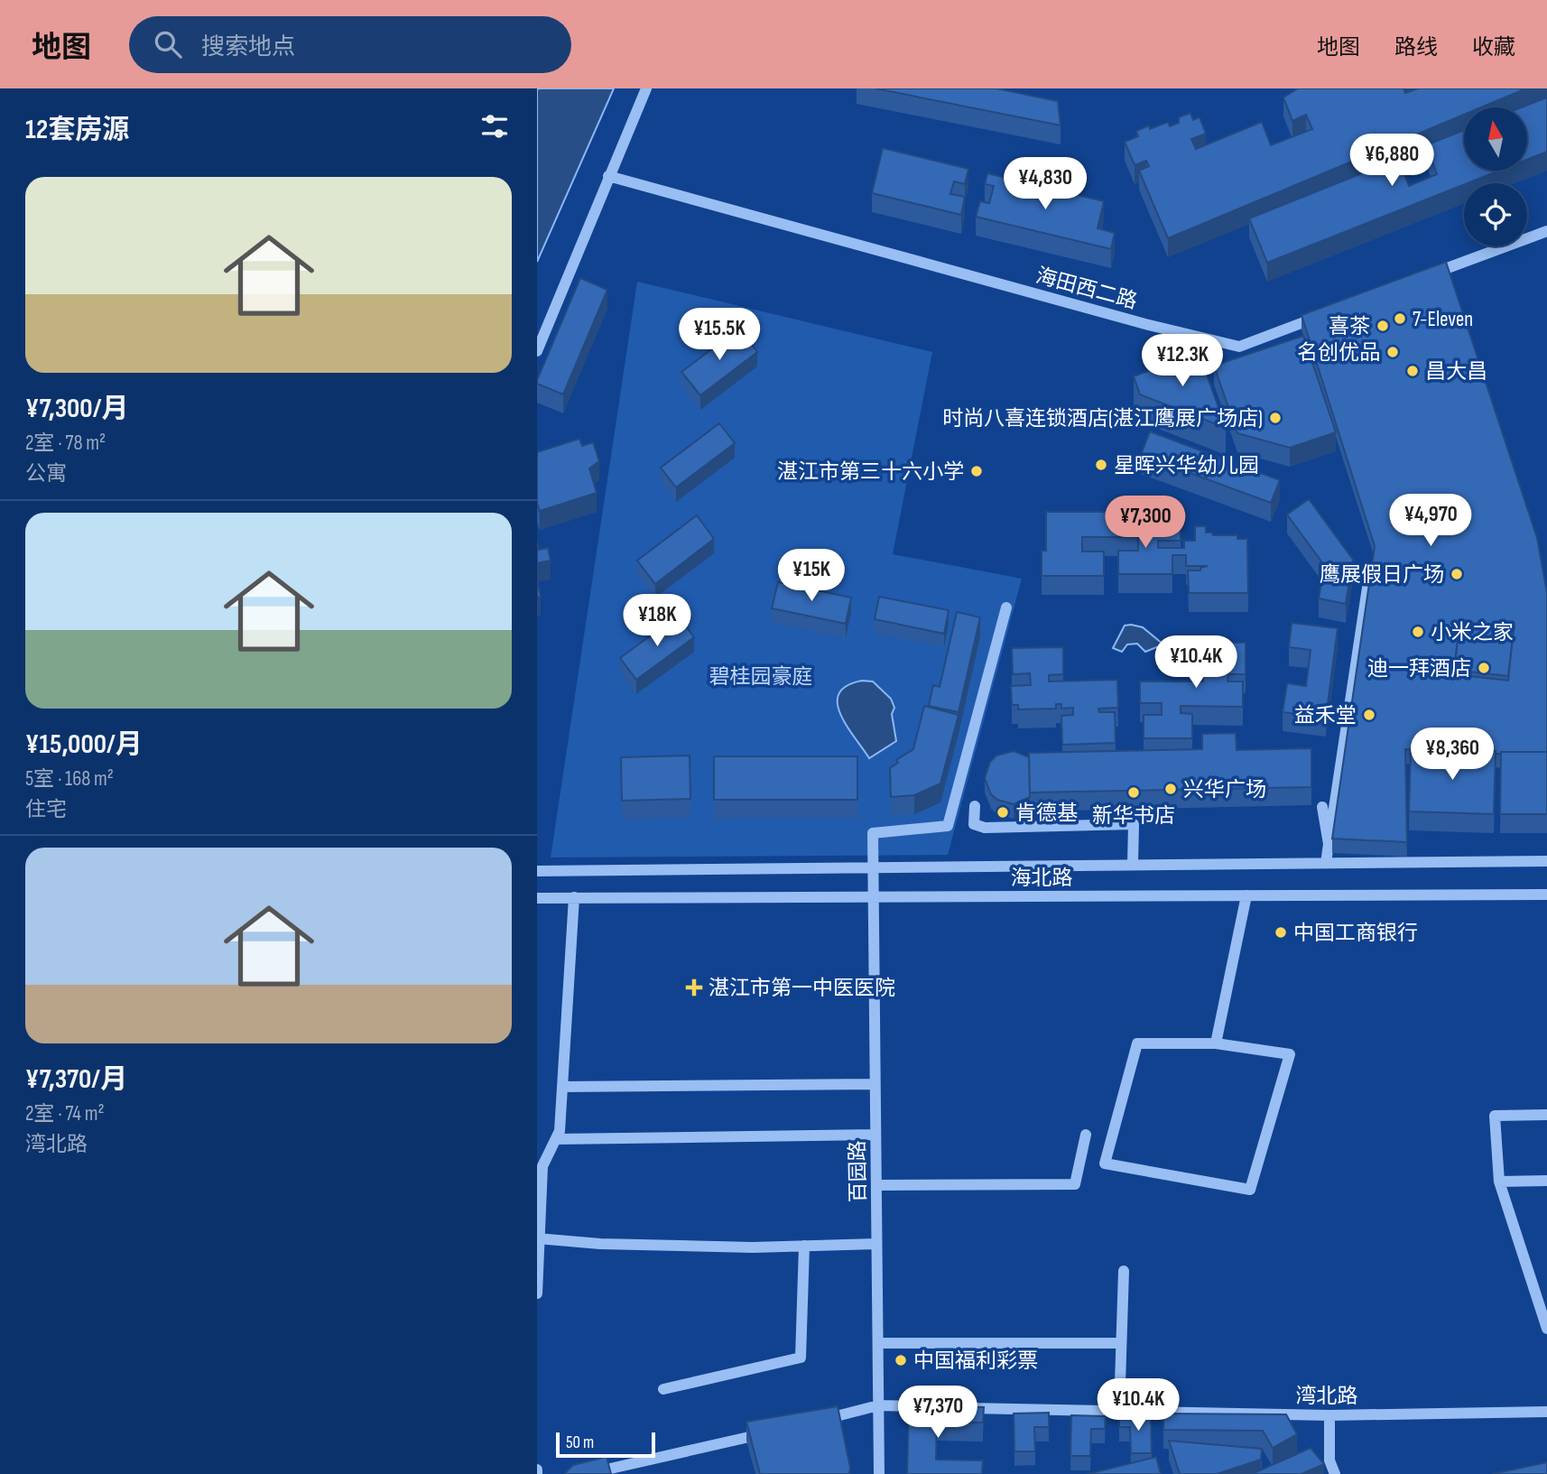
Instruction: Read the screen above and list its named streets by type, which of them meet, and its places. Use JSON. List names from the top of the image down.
{
  "streets": {
    "street": [
      "海田西二路",
      "海北路",
      "百园路",
      "湾北路"
    ]
  },
  "crossings": [
    ["海北路", "百园路"]
  ],
  "parks": ["碧桂园豪庭"],
  "places": {
    "other": [
      "7-Eleven",
      "喜茶",
      "名创优品",
      "昌大昌",
      "时尚八喜连锁酒店(湛江鹰展广场店)",
      "星晖兴华幼儿园",
      "湛江市第三十六小学",
      "鹰展假日广场",
      "小米之家",
      "迪一拜酒店",
      "益禾堂",
      "兴华广场",
      "新华书店",
      "肯德基",
      "中国工商银行",
      "中国福利彩票"
    ],
    "health": ["湛江市第一中医医院"]
  },
  "scale_bar": "50 m",
  "north": "top",
  "page": {
    "header": "地图",
    "search": "搜索地点",
    "nav": ["地图", "路线", "收藏"],
    "heading": "12套房源",
    "price": [
      "¥6,880",
      "¥4,830",
      "¥15.5K",
      "¥12.3K",
      "¥4,970",
      "¥7,300",
      "¥15K",
      "¥18K",
      "¥10.4K",
      "¥8,360",
      "¥10.4K",
      "¥7,370"
    ],
    "list": [
      {
        "name": "¥7,300/月",
        "note": "2室 · 78 m² · 公寓"
      },
      {
        "name": "¥15,000/月",
        "note": "5室 · 168 m² · 住宅"
      },
      {
        "name": "¥7,370/月",
        "note": "2室 · 74 m² · 湾北路"
      }
    ],
    "scale": "50 m"
  }
}
